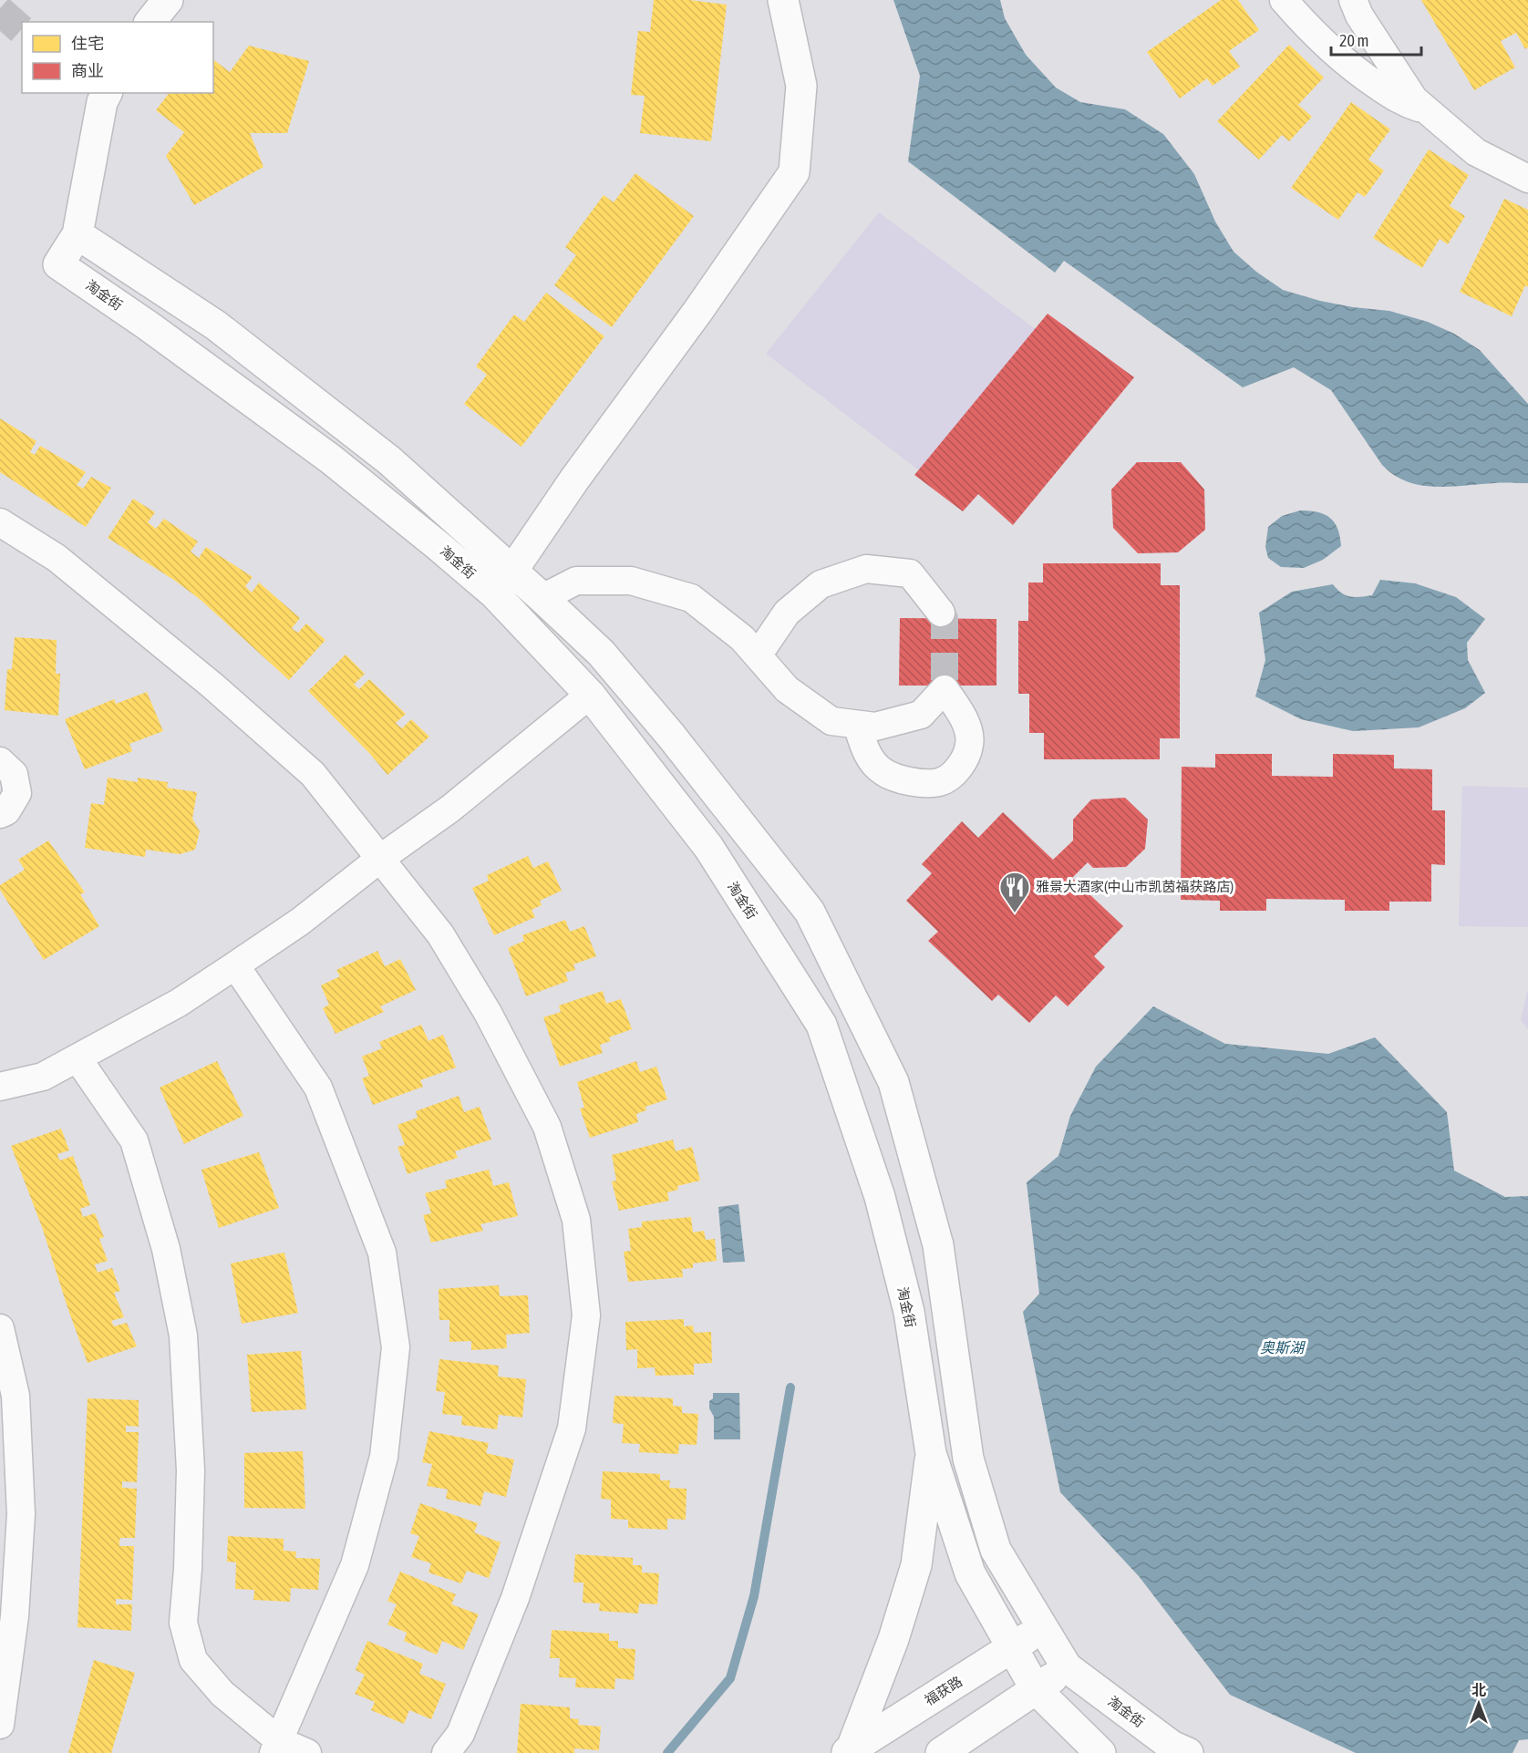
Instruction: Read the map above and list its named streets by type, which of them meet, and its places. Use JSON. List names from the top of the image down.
{
  "streets": {
    "street": ["淘金街", "福获路"]
  },
  "crossings": [
    ["淘金街", "福获路"]
  ],
  "water": ["奥斯湖"],
  "places": {
    "restaurant": ["雅景大酒家(中山市凯茵福获路店)"]
  },
  "legend": ["住宅", "商业"],
  "scale_bar": "20 m",
  "north": "top"
}
